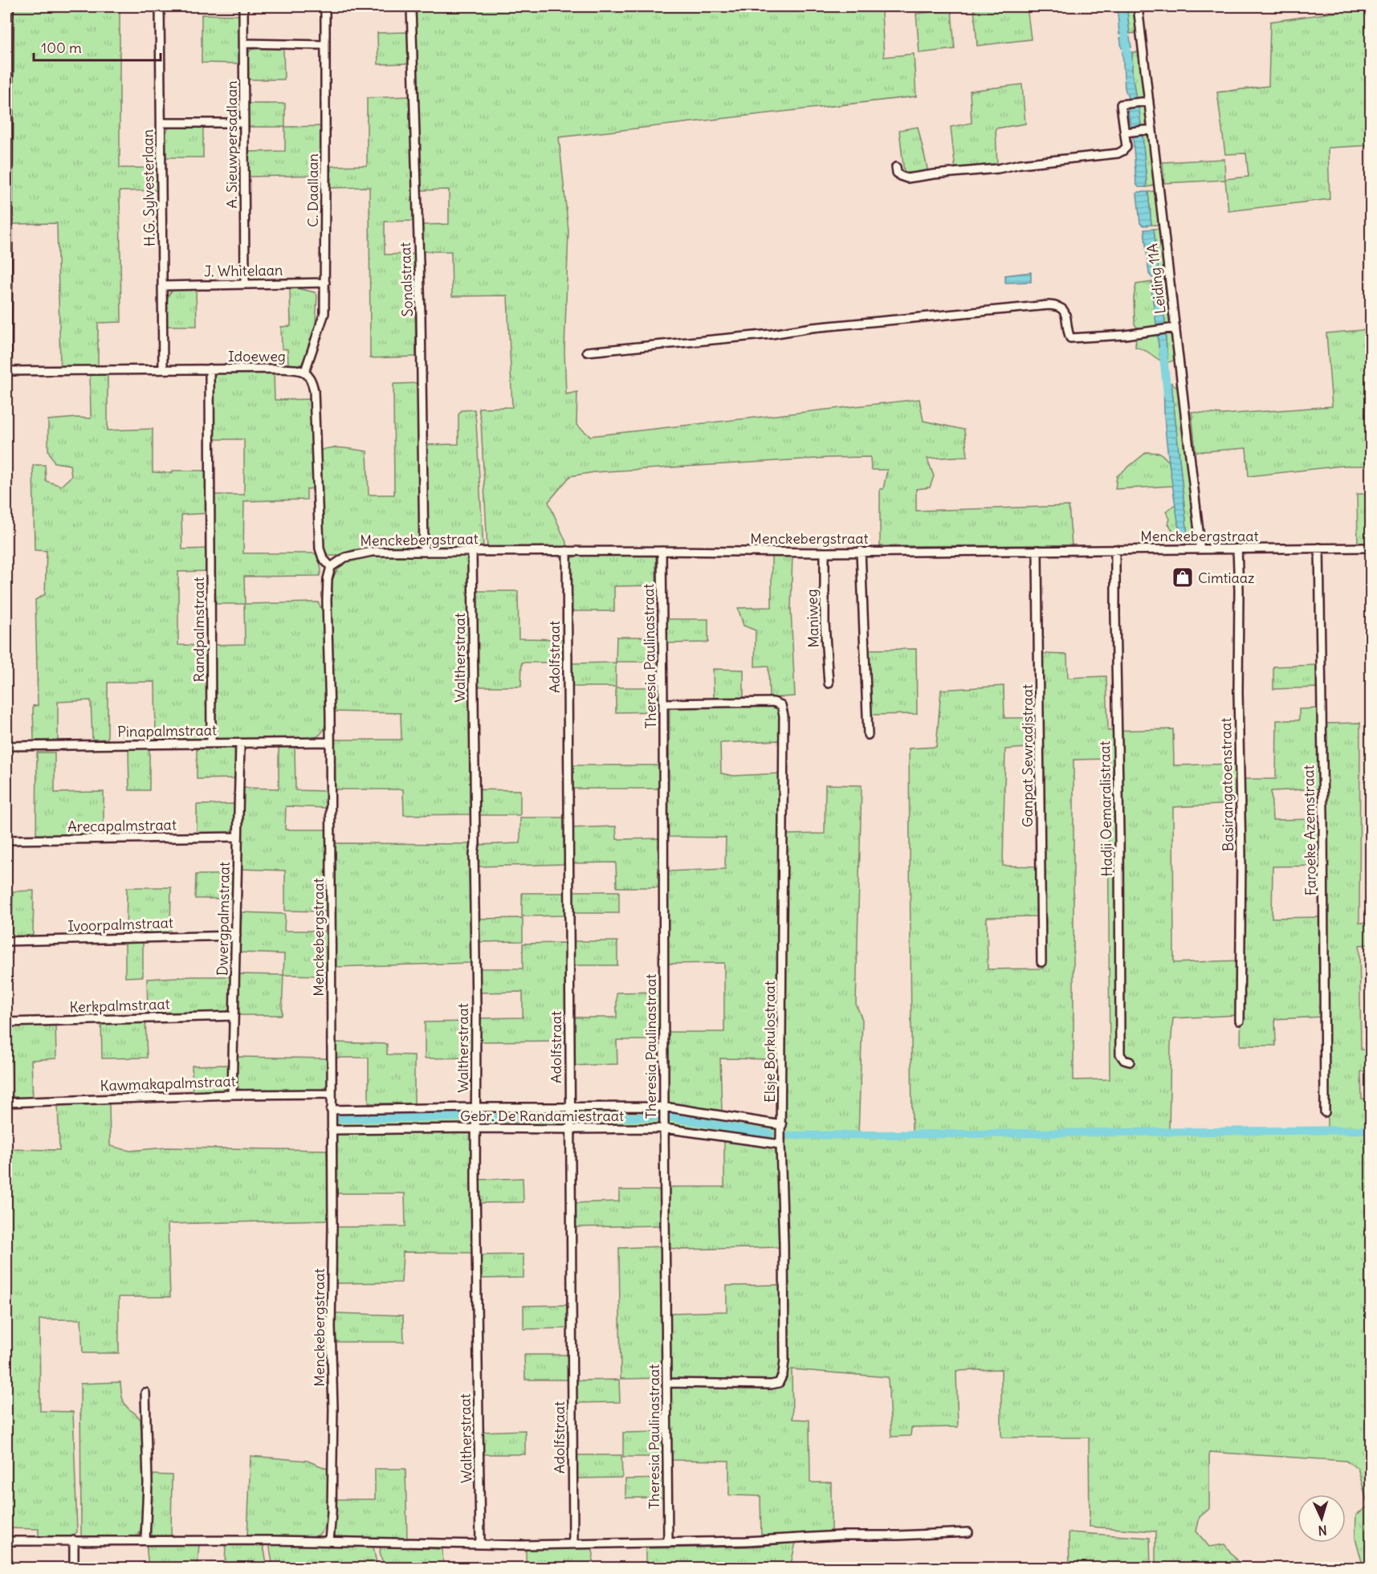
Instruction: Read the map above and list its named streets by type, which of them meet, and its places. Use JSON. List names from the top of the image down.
{
  "streets": {
    "street": [
      "A. Sieuwpersadlaan",
      "H.G. Sylvesterlaan",
      "C. Daallaan",
      "J. Whitelaan",
      "Leiding 11A",
      "Sonalstraat",
      "Idoeweg",
      "Menckebergstraat",
      "Maniweg",
      "Randpalmstraat",
      "Theresia Paulinastraat",
      "Adolfstraat",
      "Waltherstraat",
      "Pinapalmstraat",
      "Ganpat Sewradjstraat",
      "Basirangatoenstraat",
      "Hadji Oemaralistraat",
      "Arecapalmstraat",
      "Faroeke Azemstraat",
      "Dwergpalmstraat",
      "Ivoorpalmstraat",
      "Kerkpalmstraat",
      "Elsje Borkulostraat",
      "Kawmakapalmstraat",
      "Gebr. De Randamiestraat"
    ]
  },
  "crossings": [
    ["A. Sieuwpersadlaan", "J. Whitelaan"],
    ["H.G. Sylvesterlaan", "J. Whitelaan"],
    ["H.G. Sylvesterlaan", "Idoeweg"],
    ["C. Daallaan", "J. Whitelaan"],
    ["C. Daallaan", "Idoeweg"],
    ["Leiding 11A", "Menckebergstraat"],
    ["Sonalstraat", "Menckebergstraat"],
    ["Idoeweg", "Menckebergstraat"],
    ["Idoeweg", "Randpalmstraat"],
    ["Menckebergstraat", "Maniweg"],
    ["Menckebergstraat", "Theresia Paulinastraat"],
    ["Menckebergstraat", "Adolfstraat"],
    ["Menckebergstraat", "Waltherstraat"],
    ["Menckebergstraat", "Pinapalmstraat"],
    ["Menckebergstraat", "Ganpat Sewradjstraat"],
    ["Menckebergstraat", "Basirangatoenstraat"],
    ["Menckebergstraat", "Hadji Oemaralistraat"],
    ["Menckebergstraat", "Faroeke Azemstraat"],
    ["Menckebergstraat", "Kawmakapalmstraat"],
    ["Menckebergstraat", "Gebr. De Randamiestraat"],
    ["Randpalmstraat", "Pinapalmstraat"],
    ["Theresia Paulinastraat", "Elsje Borkulostraat"],
    ["Theresia Paulinastraat", "Gebr. De Randamiestraat"],
    ["Adolfstraat", "Gebr. De Randamiestraat"],
    ["Waltherstraat", "Gebr. De Randamiestraat"],
    ["Pinapalmstraat", "Dwergpalmstraat"],
    ["Arecapalmstraat", "Dwergpalmstraat"],
    ["Dwergpalmstraat", "Ivoorpalmstraat"],
    ["Dwergpalmstraat", "Kerkpalmstraat"],
    ["Dwergpalmstraat", "Kawmakapalmstraat"],
    ["Elsje Borkulostraat", "Gebr. De Randamiestraat"]
  ],
  "places": {
    "shop": ["Cimtiaaz"]
  },
  "scale_bar": "100 m",
  "north": "bottom"
}
